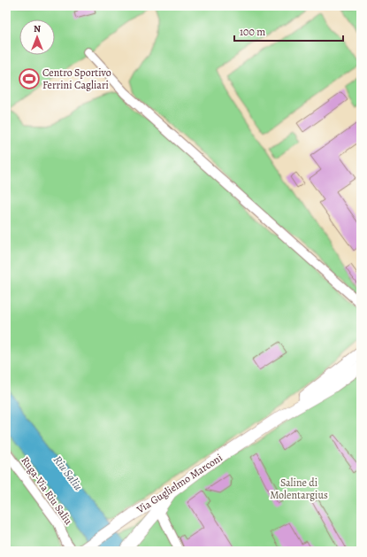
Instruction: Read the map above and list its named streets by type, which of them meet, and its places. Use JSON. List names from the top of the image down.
{
  "streets": {
    "main road": ["Via Guglielmo Marconi"],
    "street": ["Ruga-Via Riu Saliu"]
  },
  "water": ["Riu Saliu"],
  "parks": ["Saline di Molentargius"],
  "places": {
    "sports": ["Centro Sportivo Ferrini Cagliari"]
  },
  "scale_bar": "100 m",
  "north": "top"
}
